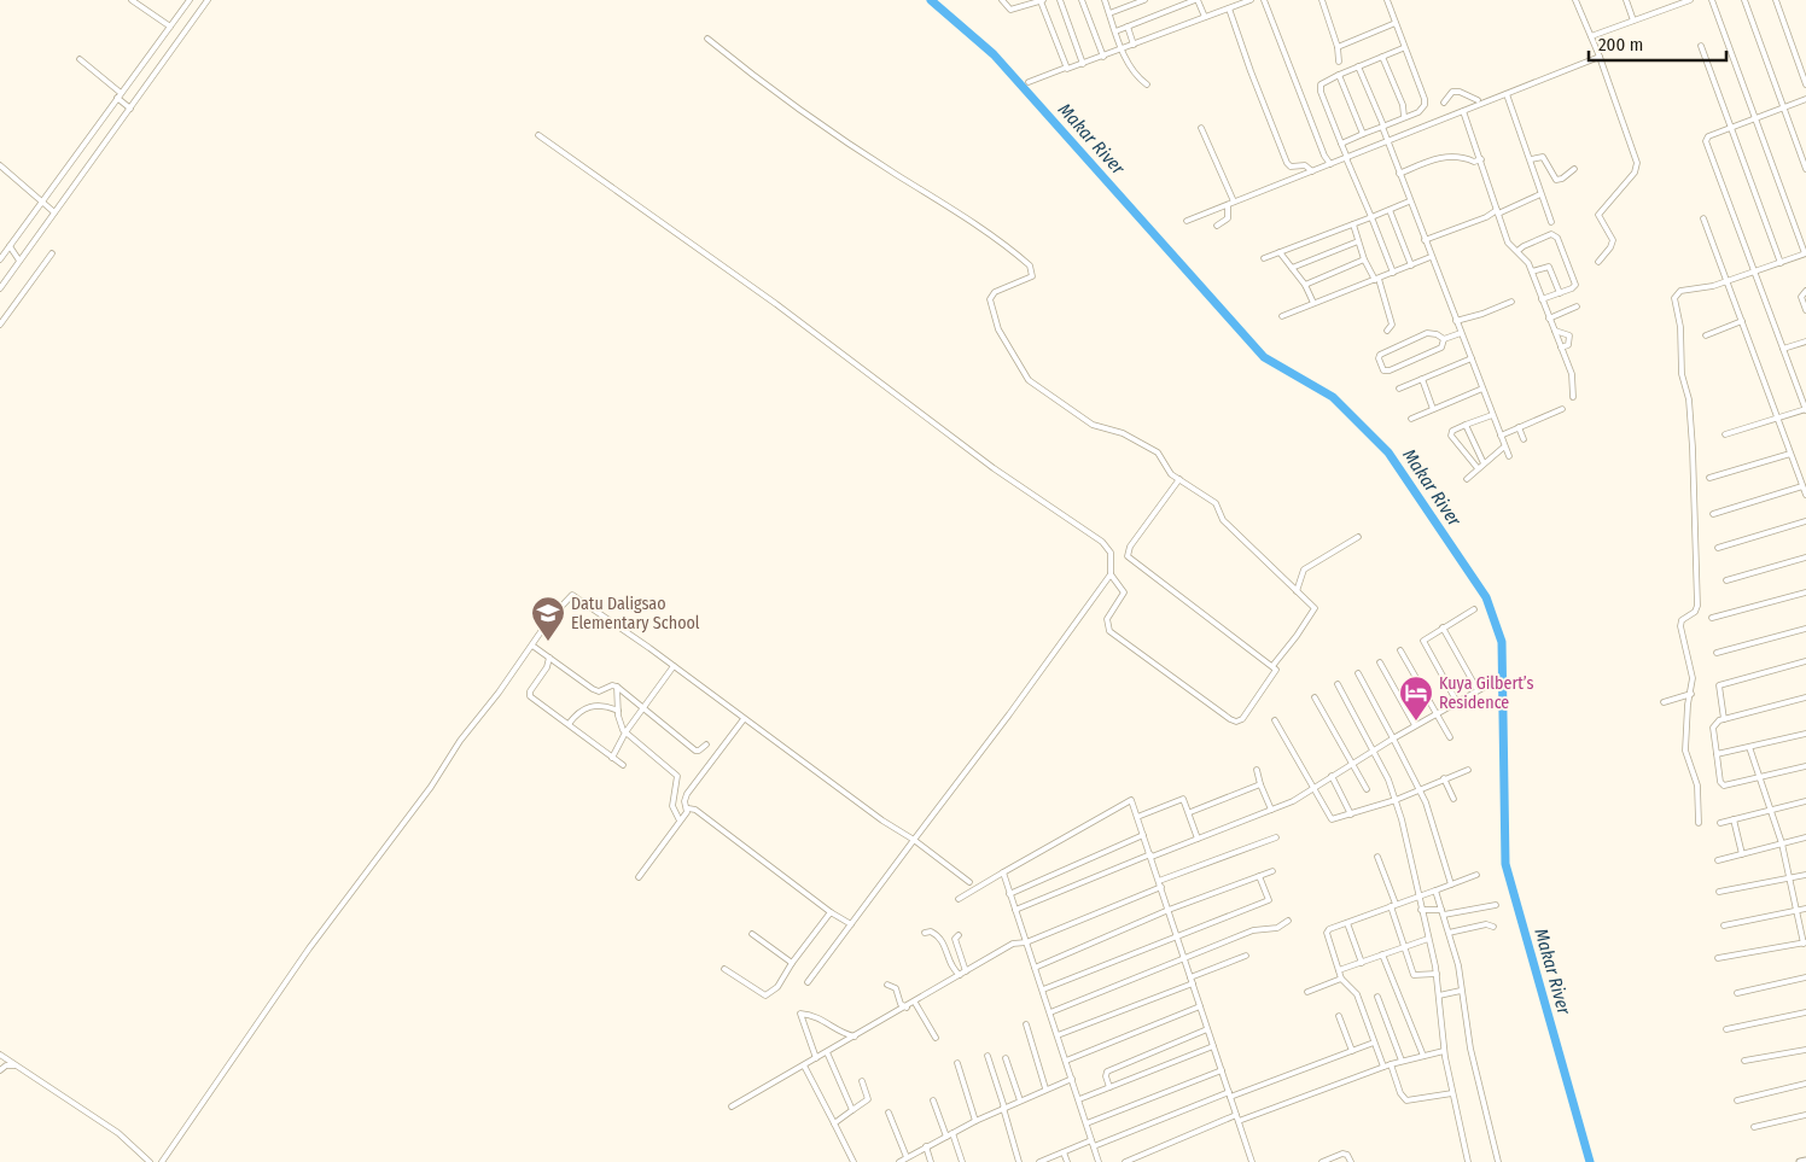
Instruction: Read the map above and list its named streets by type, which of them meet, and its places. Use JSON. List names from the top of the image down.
{
  "water": ["Makar River"],
  "places": {
    "school or university": ["Datu Daligsao Elementary School"],
    "hotel": ["Kuya Gilbert’s Residence"]
  },
  "scale_bar": "200 m"
}
